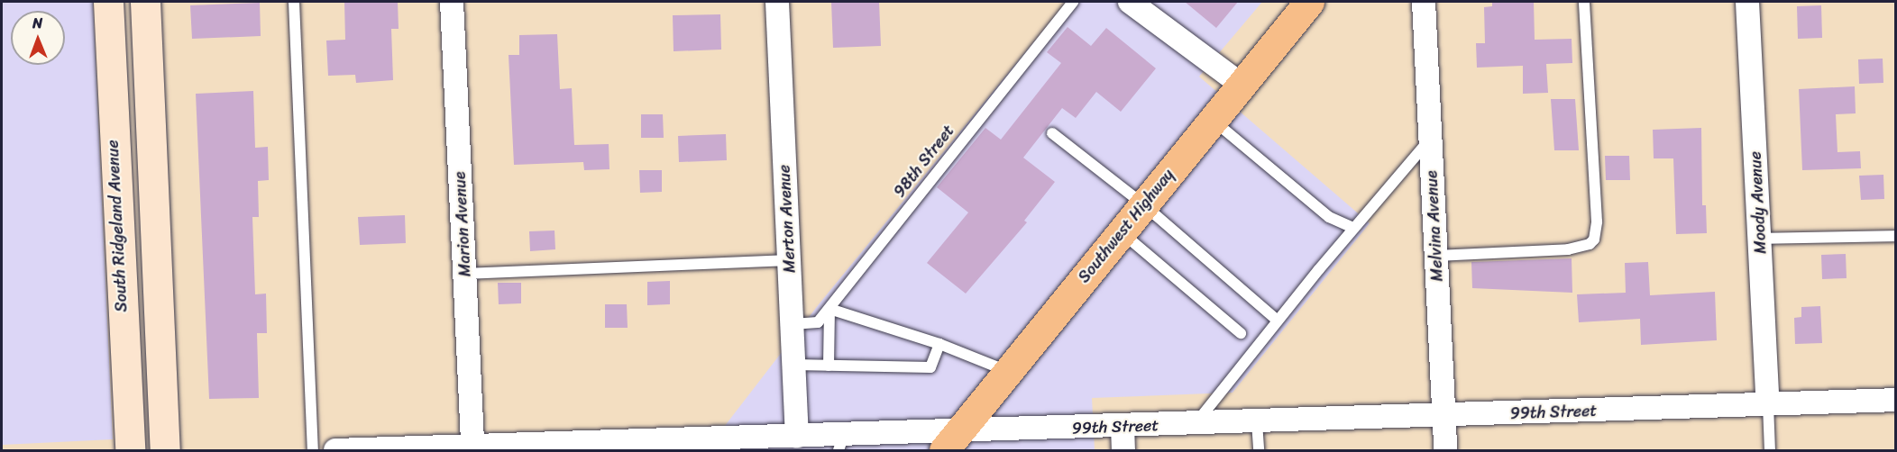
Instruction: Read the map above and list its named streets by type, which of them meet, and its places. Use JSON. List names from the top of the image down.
{
  "streets": {
    "main road": ["South Ridgeland Avenue", "Southwest Highway"],
    "street": [
      "Moody Avenue",
      "Merton Avenue",
      "Marion Avenue",
      "Melvina Avenue",
      "99th Street"
    ],
    "lane": ["98th Street"]
  },
  "crossings": [
    ["98th Street", "Merton Avenue"],
    ["Moody Avenue", "99th Street"],
    ["Merton Avenue", "99th Street"],
    ["Marion Avenue", "99th Street"],
    ["Southwest Highway", "99th Street"],
    ["Melvina Avenue", "99th Street"]
  ],
  "north": "top"
}
